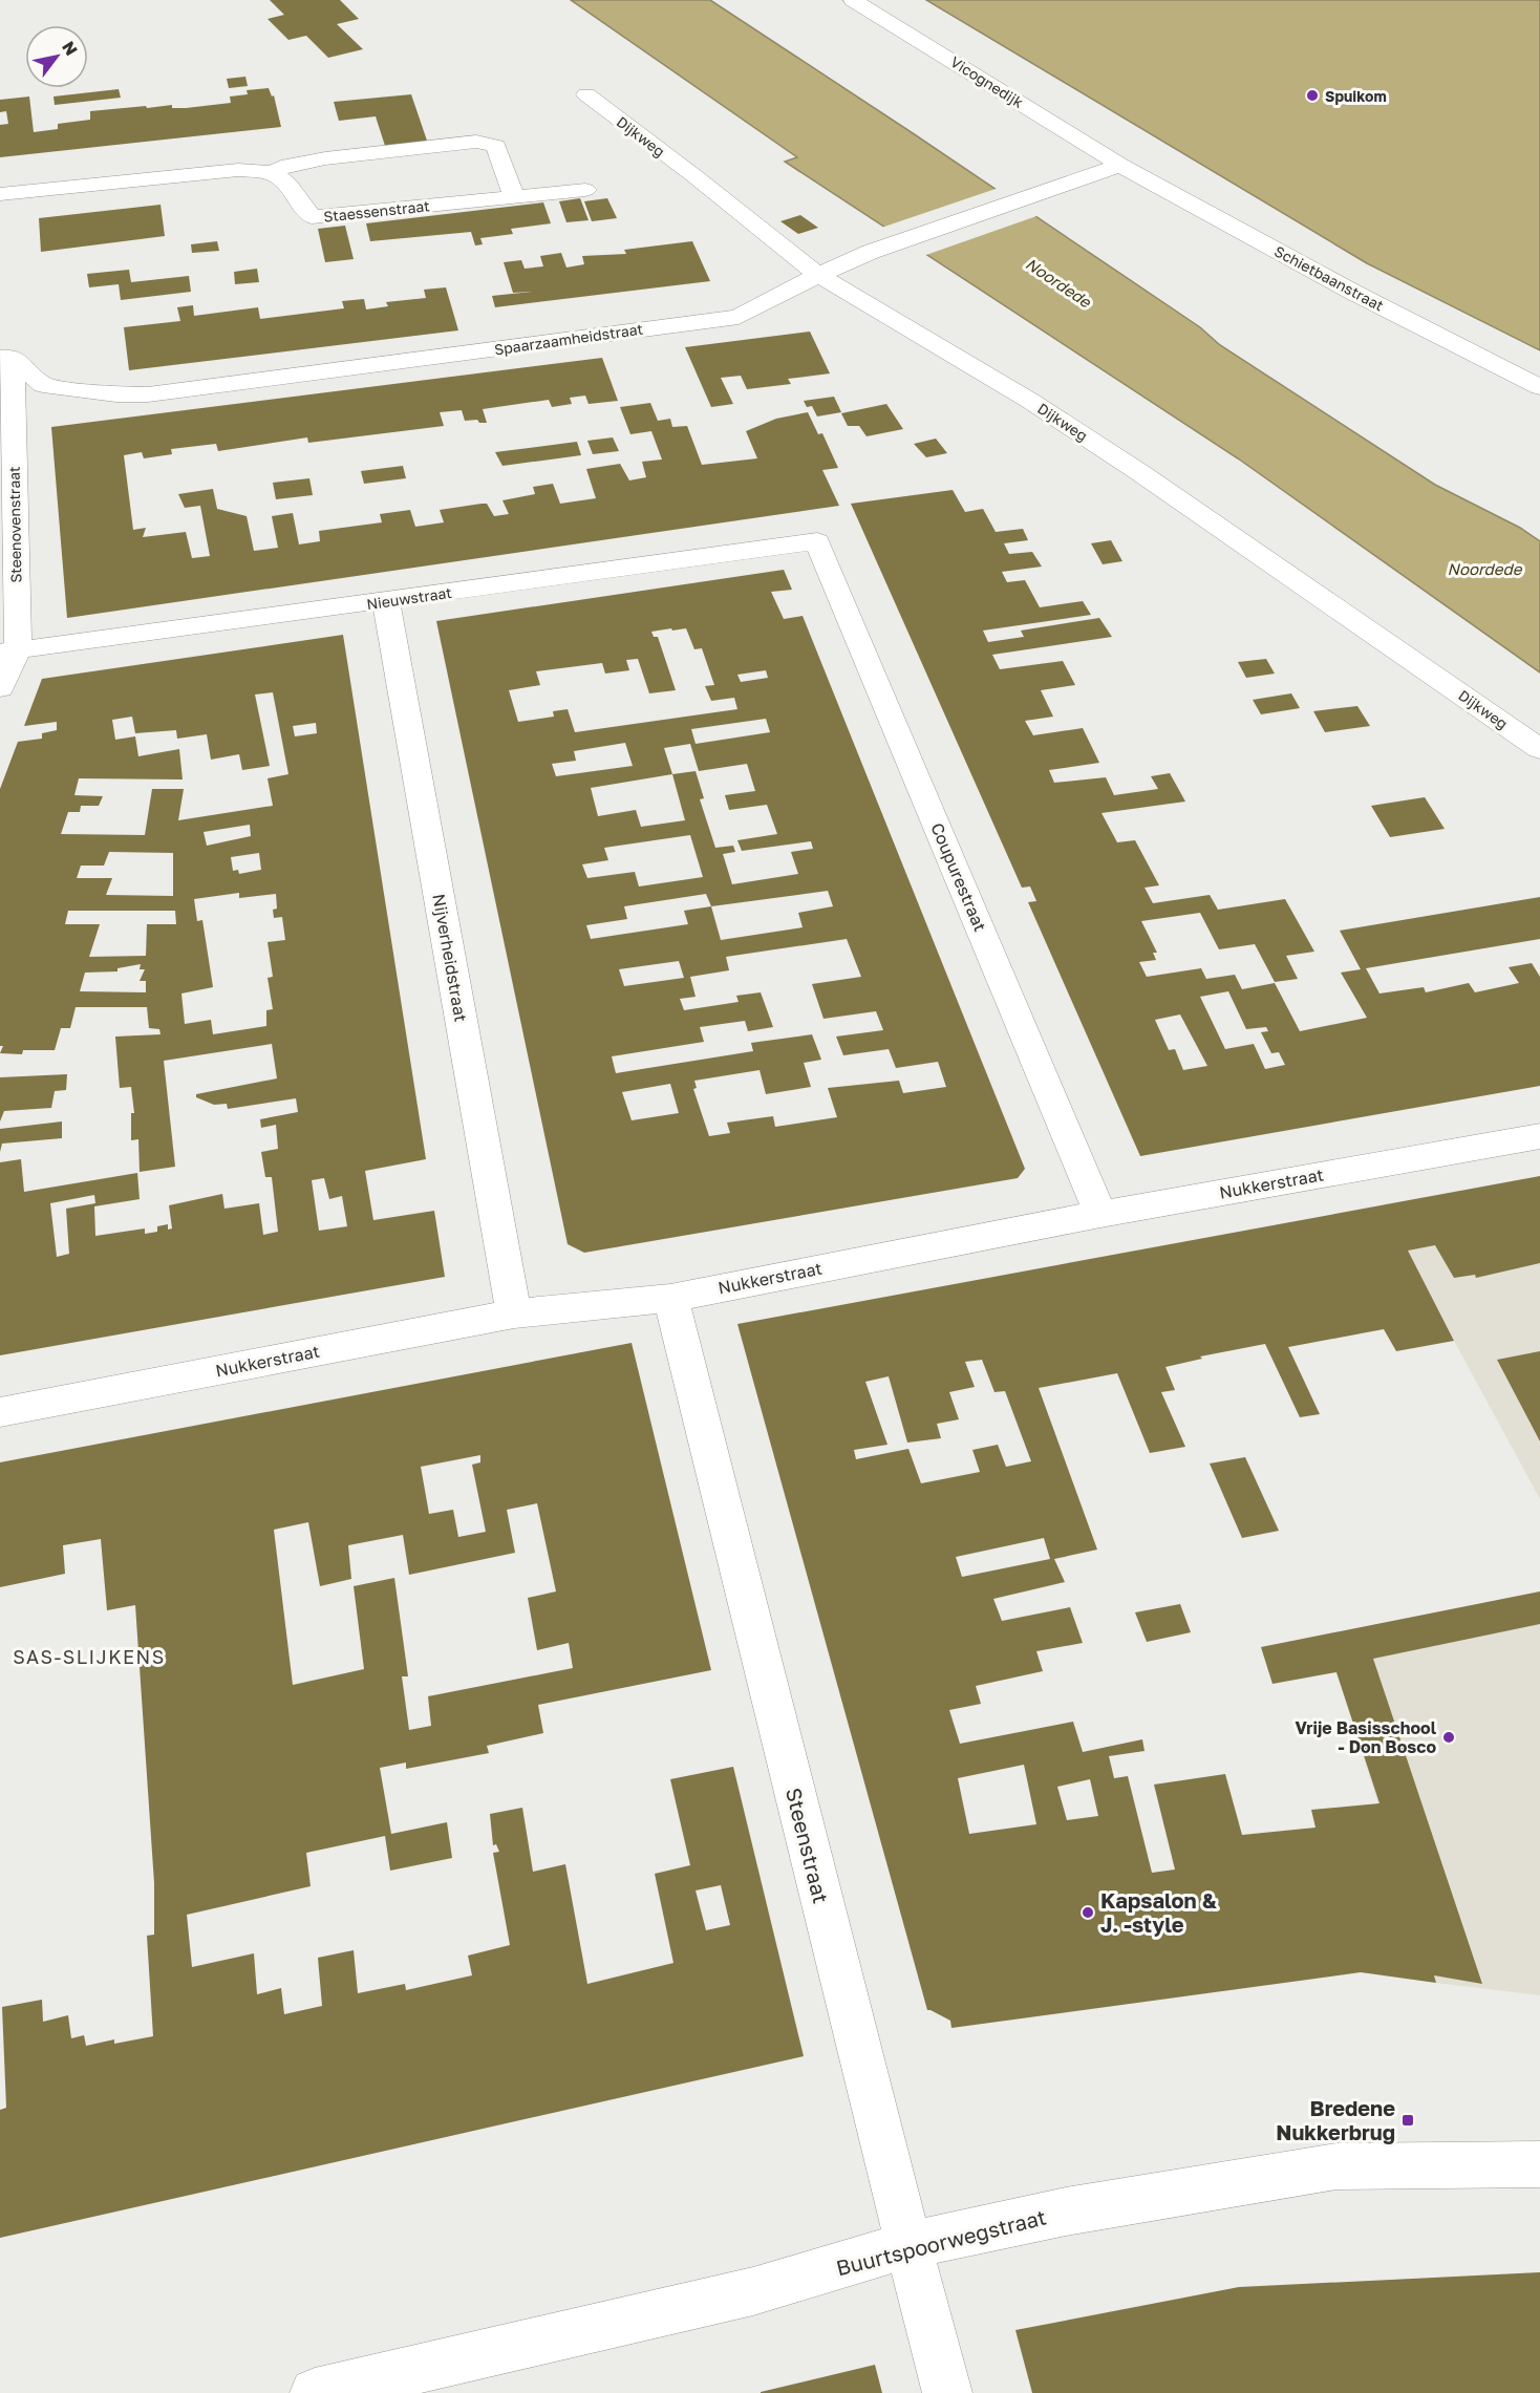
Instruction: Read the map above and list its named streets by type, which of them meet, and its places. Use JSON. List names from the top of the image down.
{
  "streets": {
    "street": [
      "Vicognedijk",
      "Dijkweg",
      "Staessenstraat",
      "Schietbaanstraat",
      "Spaarzaamheidstraat",
      "Steenovenstraat",
      "Nieuwstraat",
      "Coupurestraat",
      "Nijverheidstraat",
      "Nukkerstraat",
      "Steenstraat",
      "Buurtspoorwegstraat"
    ]
  },
  "crossings": [
    ["Vicognedijk", "Schietbaanstraat"],
    ["Vicognedijk", "Spaarzaamheidstraat"],
    ["Dijkweg", "Spaarzaamheidstraat"],
    ["Schietbaanstraat", "Spaarzaamheidstraat"],
    ["Spaarzaamheidstraat", "Steenovenstraat"],
    ["Steenovenstraat", "Nieuwstraat"],
    ["Nieuwstraat", "Coupurestraat"],
    ["Nieuwstraat", "Nijverheidstraat"],
    ["Coupurestraat", "Nukkerstraat"],
    ["Nijverheidstraat", "Nukkerstraat"],
    ["Nukkerstraat", "Steenstraat"],
    ["Steenstraat", "Buurtspoorwegstraat"]
  ],
  "districts": ["SAS-SLIJKENS"],
  "water": ["Noordede"],
  "places": {
    "other": ["Spuikom", "Vrije Basisschool - Don Bosco", "Kapsalon & J. -style"],
    "transit": ["Bredene Nukkerbrug"]
  },
  "north": "top right"
}
